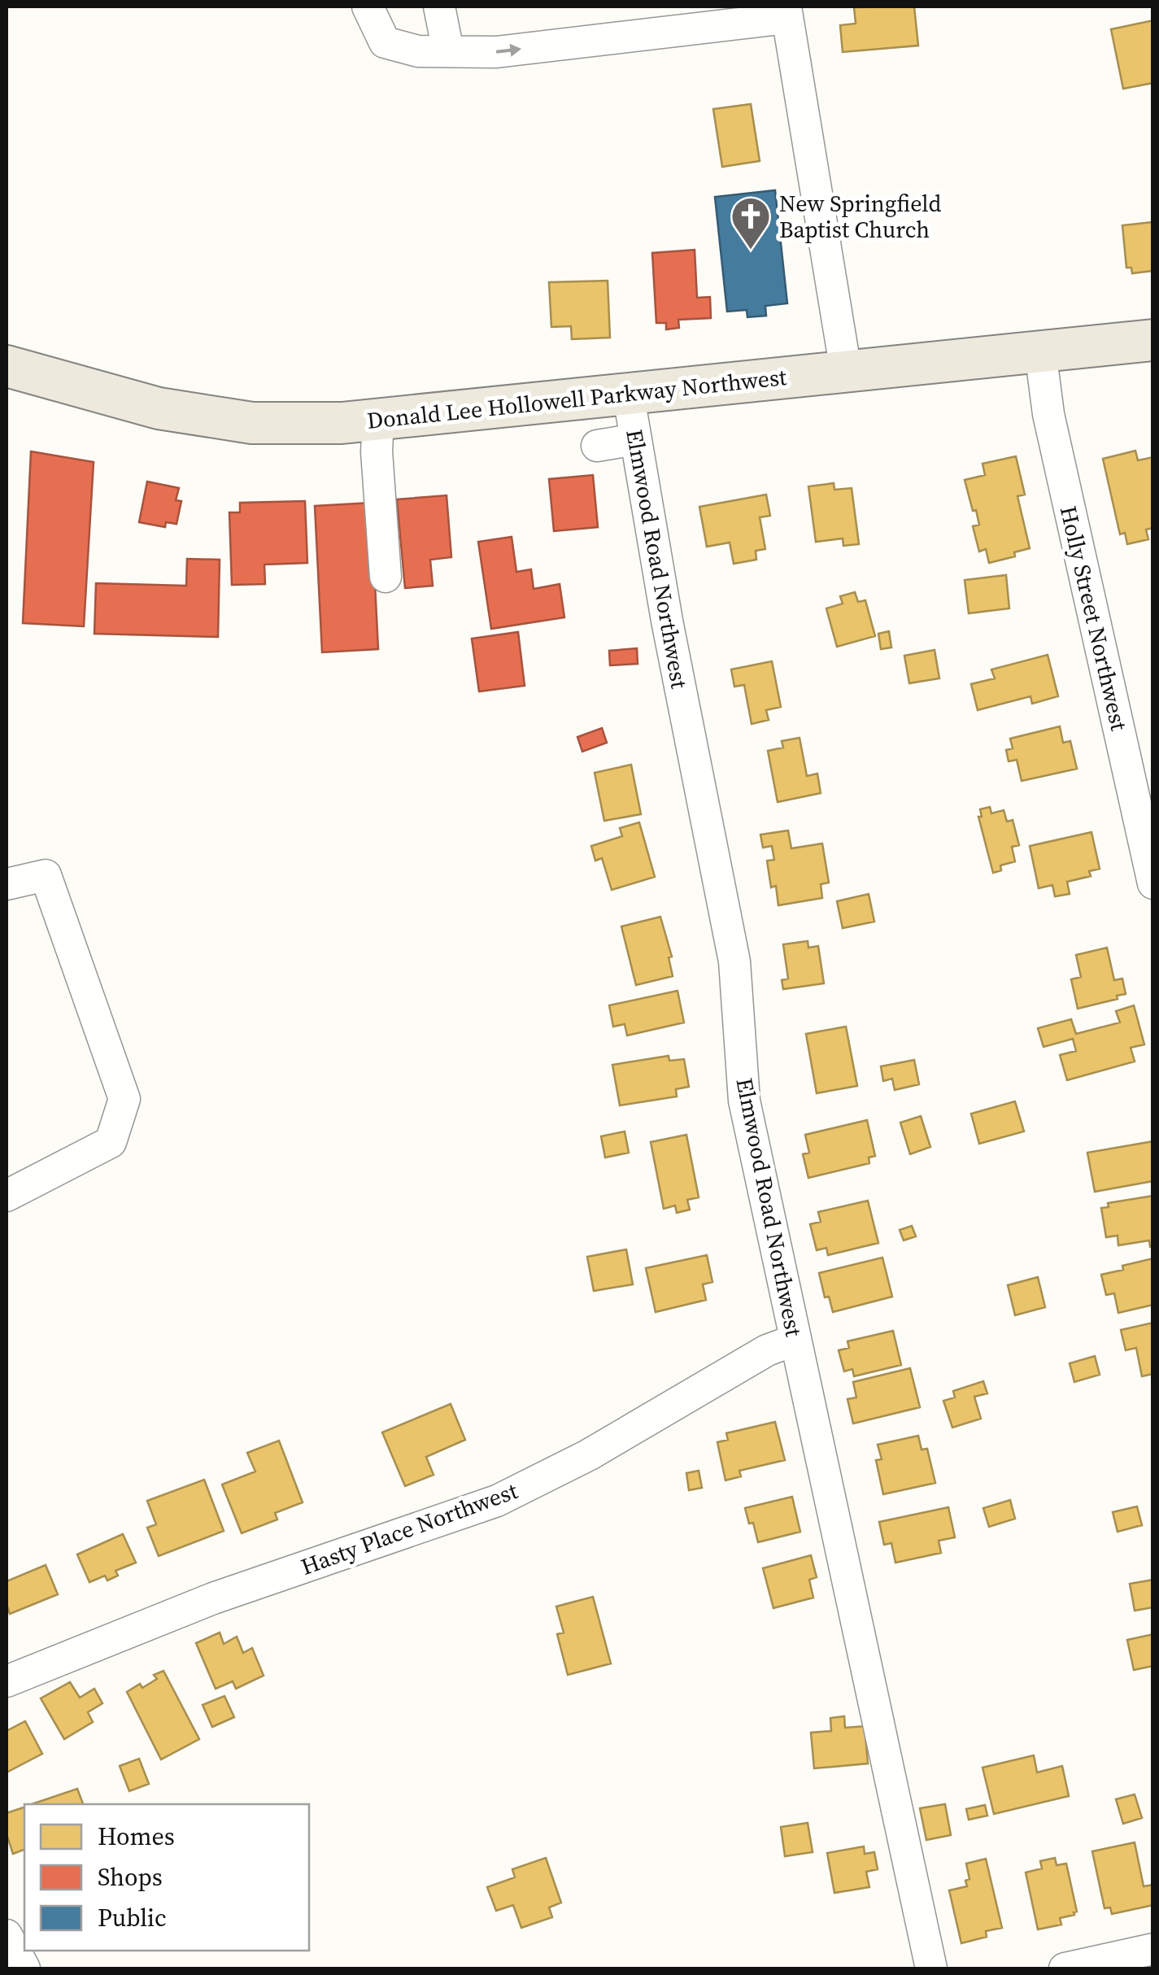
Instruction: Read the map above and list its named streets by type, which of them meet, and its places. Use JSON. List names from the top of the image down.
{
  "streets": {
    "main road": ["Donald Lee Hollowell Parkway Northwest"],
    "street": ["Elmwood Road Northwest", "Holly Street Northwest", "Hasty Place Northwest"]
  },
  "crossings": [
    ["Donald Lee Hollowell Parkway Northwest", "Elmwood Road Northwest"],
    ["Donald Lee Hollowell Parkway Northwest", "Holly Street Northwest"],
    ["Elmwood Road Northwest", "Hasty Place Northwest"]
  ],
  "places": {
    "church": ["New Springfield Baptist Church"]
  },
  "legend": ["Homes", "Shops", "Public"]
}
